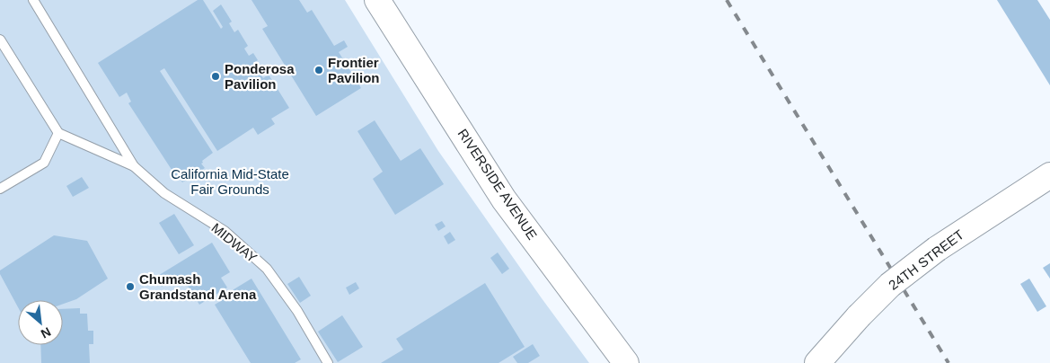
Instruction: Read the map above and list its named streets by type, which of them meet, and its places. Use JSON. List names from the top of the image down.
{
  "streets": {
    "main road": ["RIVERSIDE AVENUE", "24TH STREET"],
    "lane": ["MIDWAY"]
  },
  "parks": ["California Mid-State Fair Grounds"],
  "places": ["Frontier Pavilion", "Ponderosa Pavilion", "Chumash Grandstand Arena"],
  "north": "bottom right"
}
